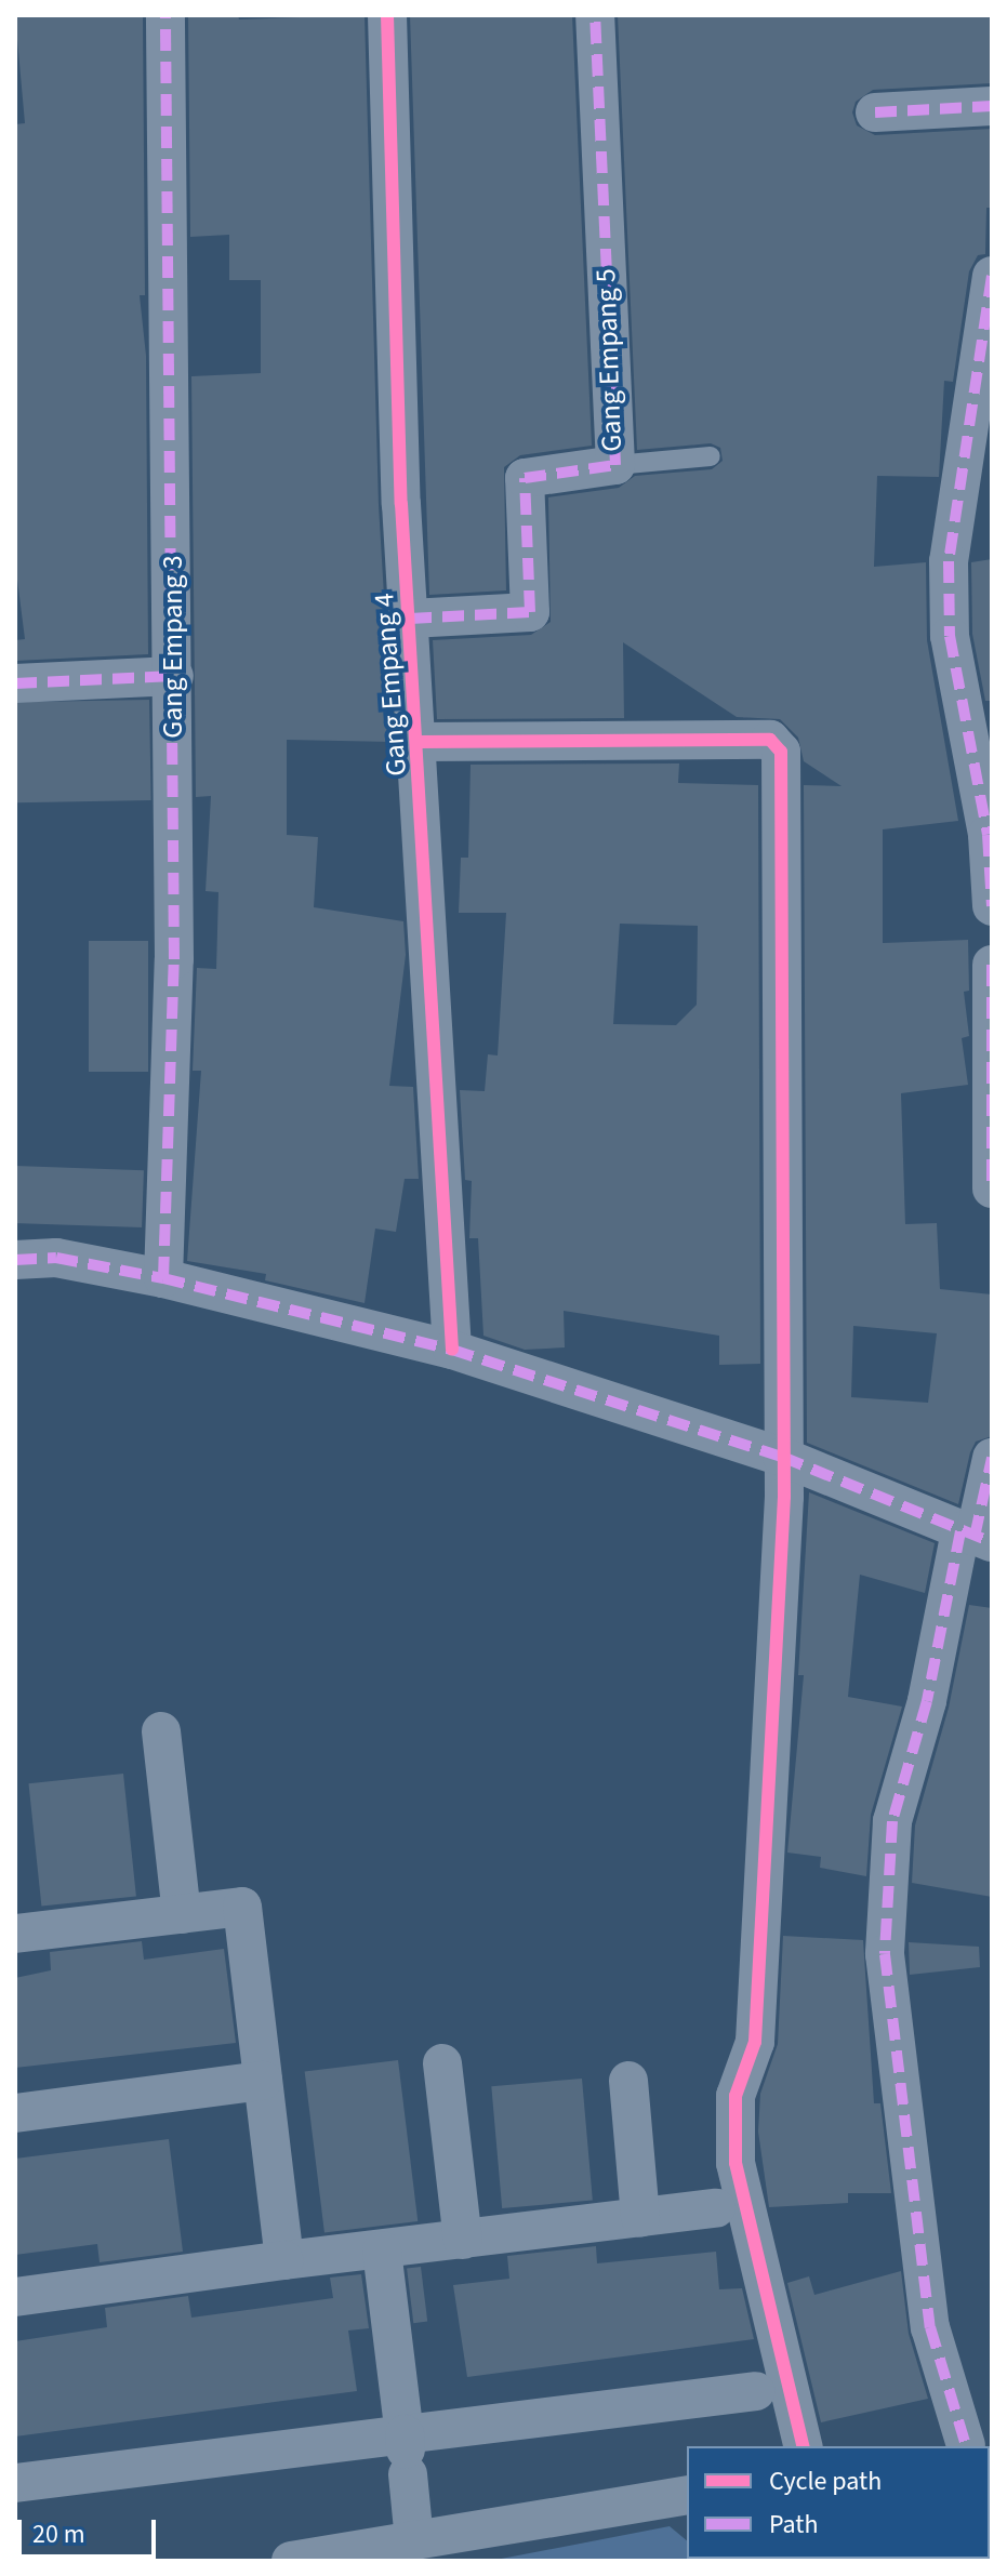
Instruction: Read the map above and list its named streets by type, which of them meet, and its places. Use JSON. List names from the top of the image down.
{
  "streets": {
    "street": ["Gang Empang 5", "Gang Empang 3", "Gang Empang 4"]
  },
  "crossings": [
    ["Gang Empang 5", "Gang Empang 4"]
  ],
  "legend": ["Cycle path", "Path"],
  "scale_bar": "20 m"
}
